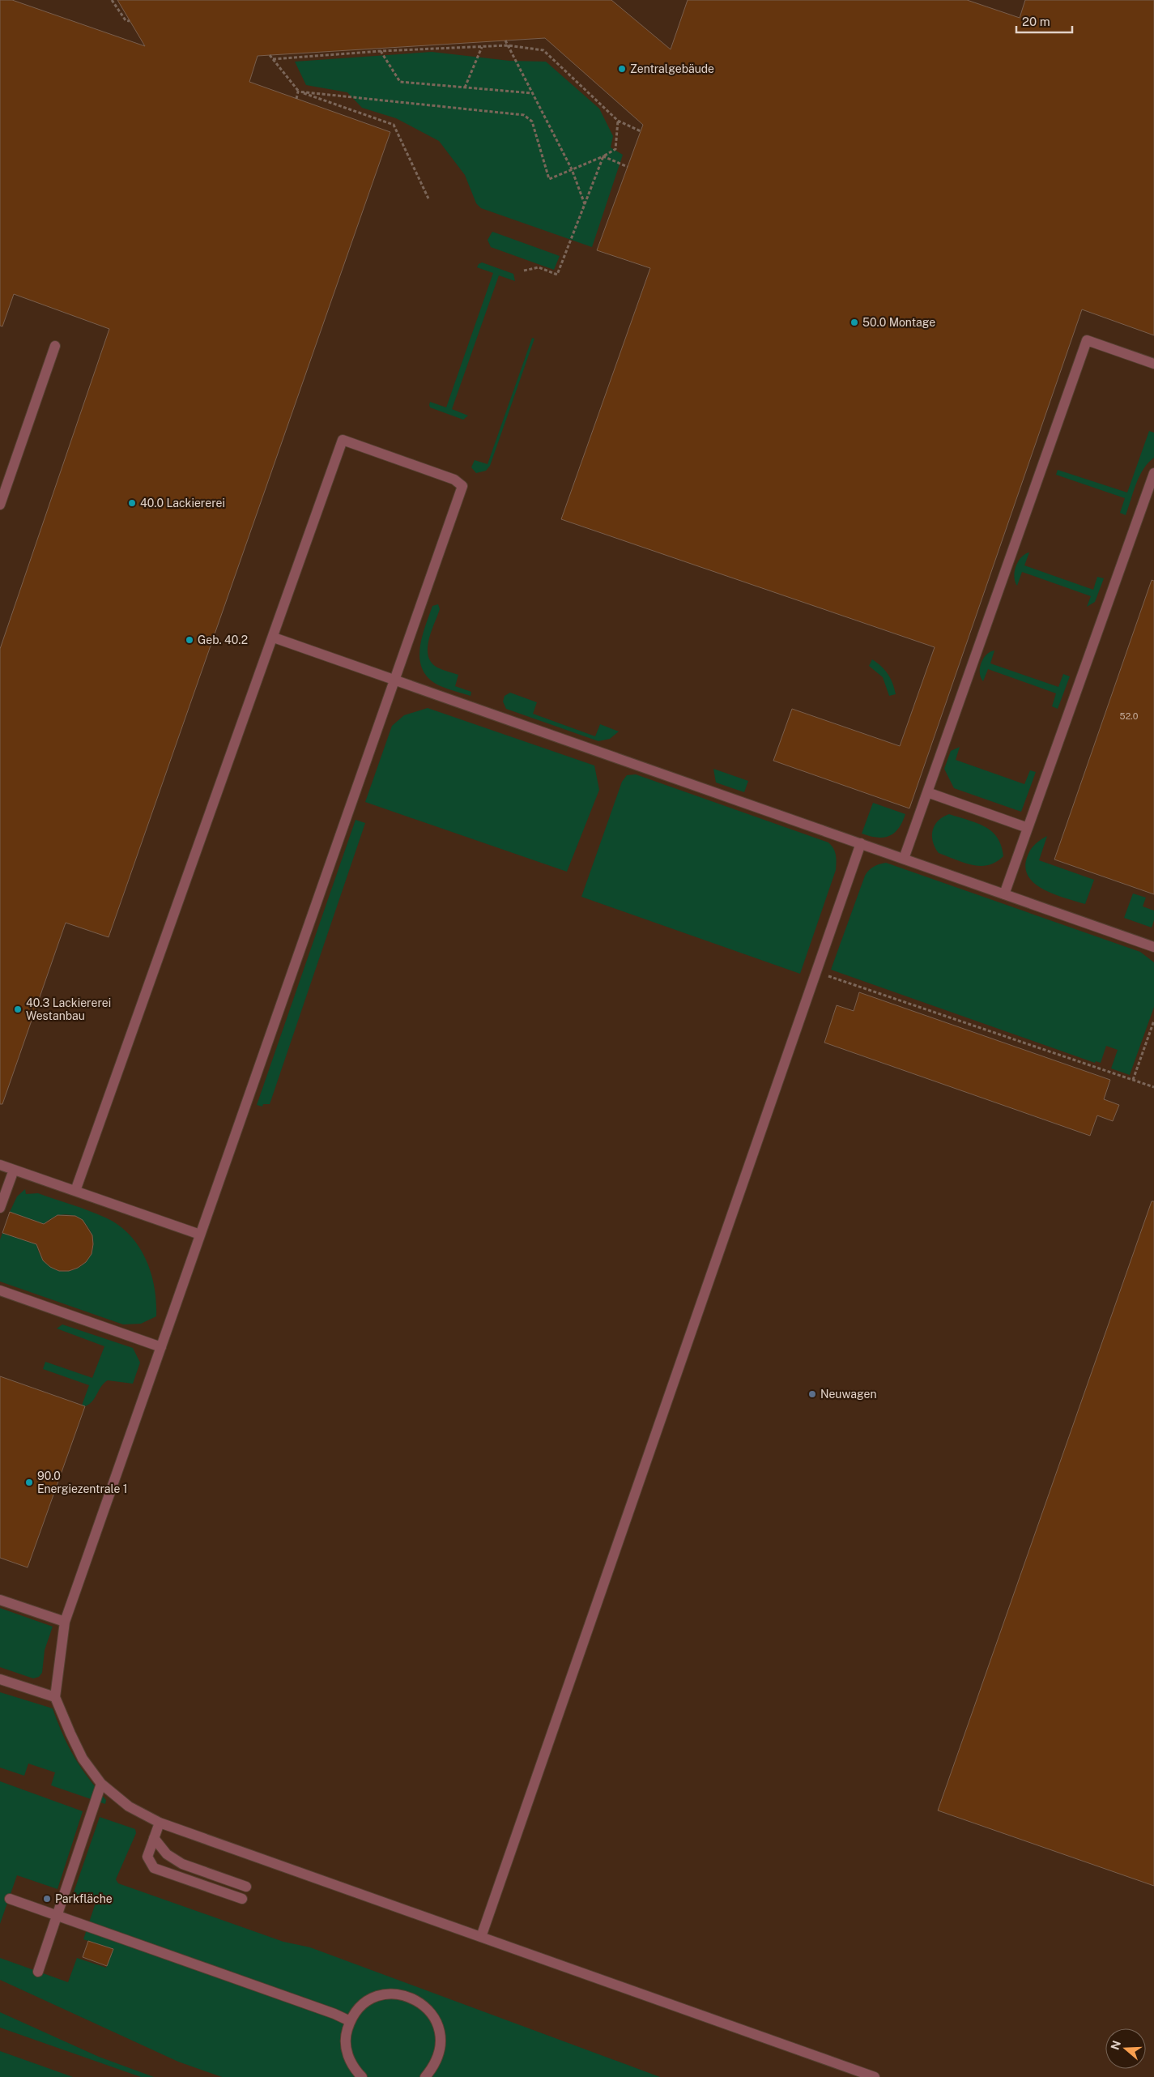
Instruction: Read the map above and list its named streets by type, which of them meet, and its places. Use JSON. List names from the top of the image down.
{
  "places": [
    "Zentralgebäude",
    "50.0 Montage",
    "40.0 Lackiererei",
    "Geb. 40.2",
    "40.3 Lackiererei Westanbau",
    "Neuwagen",
    "90.0 Energiezentrale 1",
    "Parkfläche"
  ],
  "house_numbers": ["52.0"],
  "scale_bar": "20 m",
  "north": "left"
}
